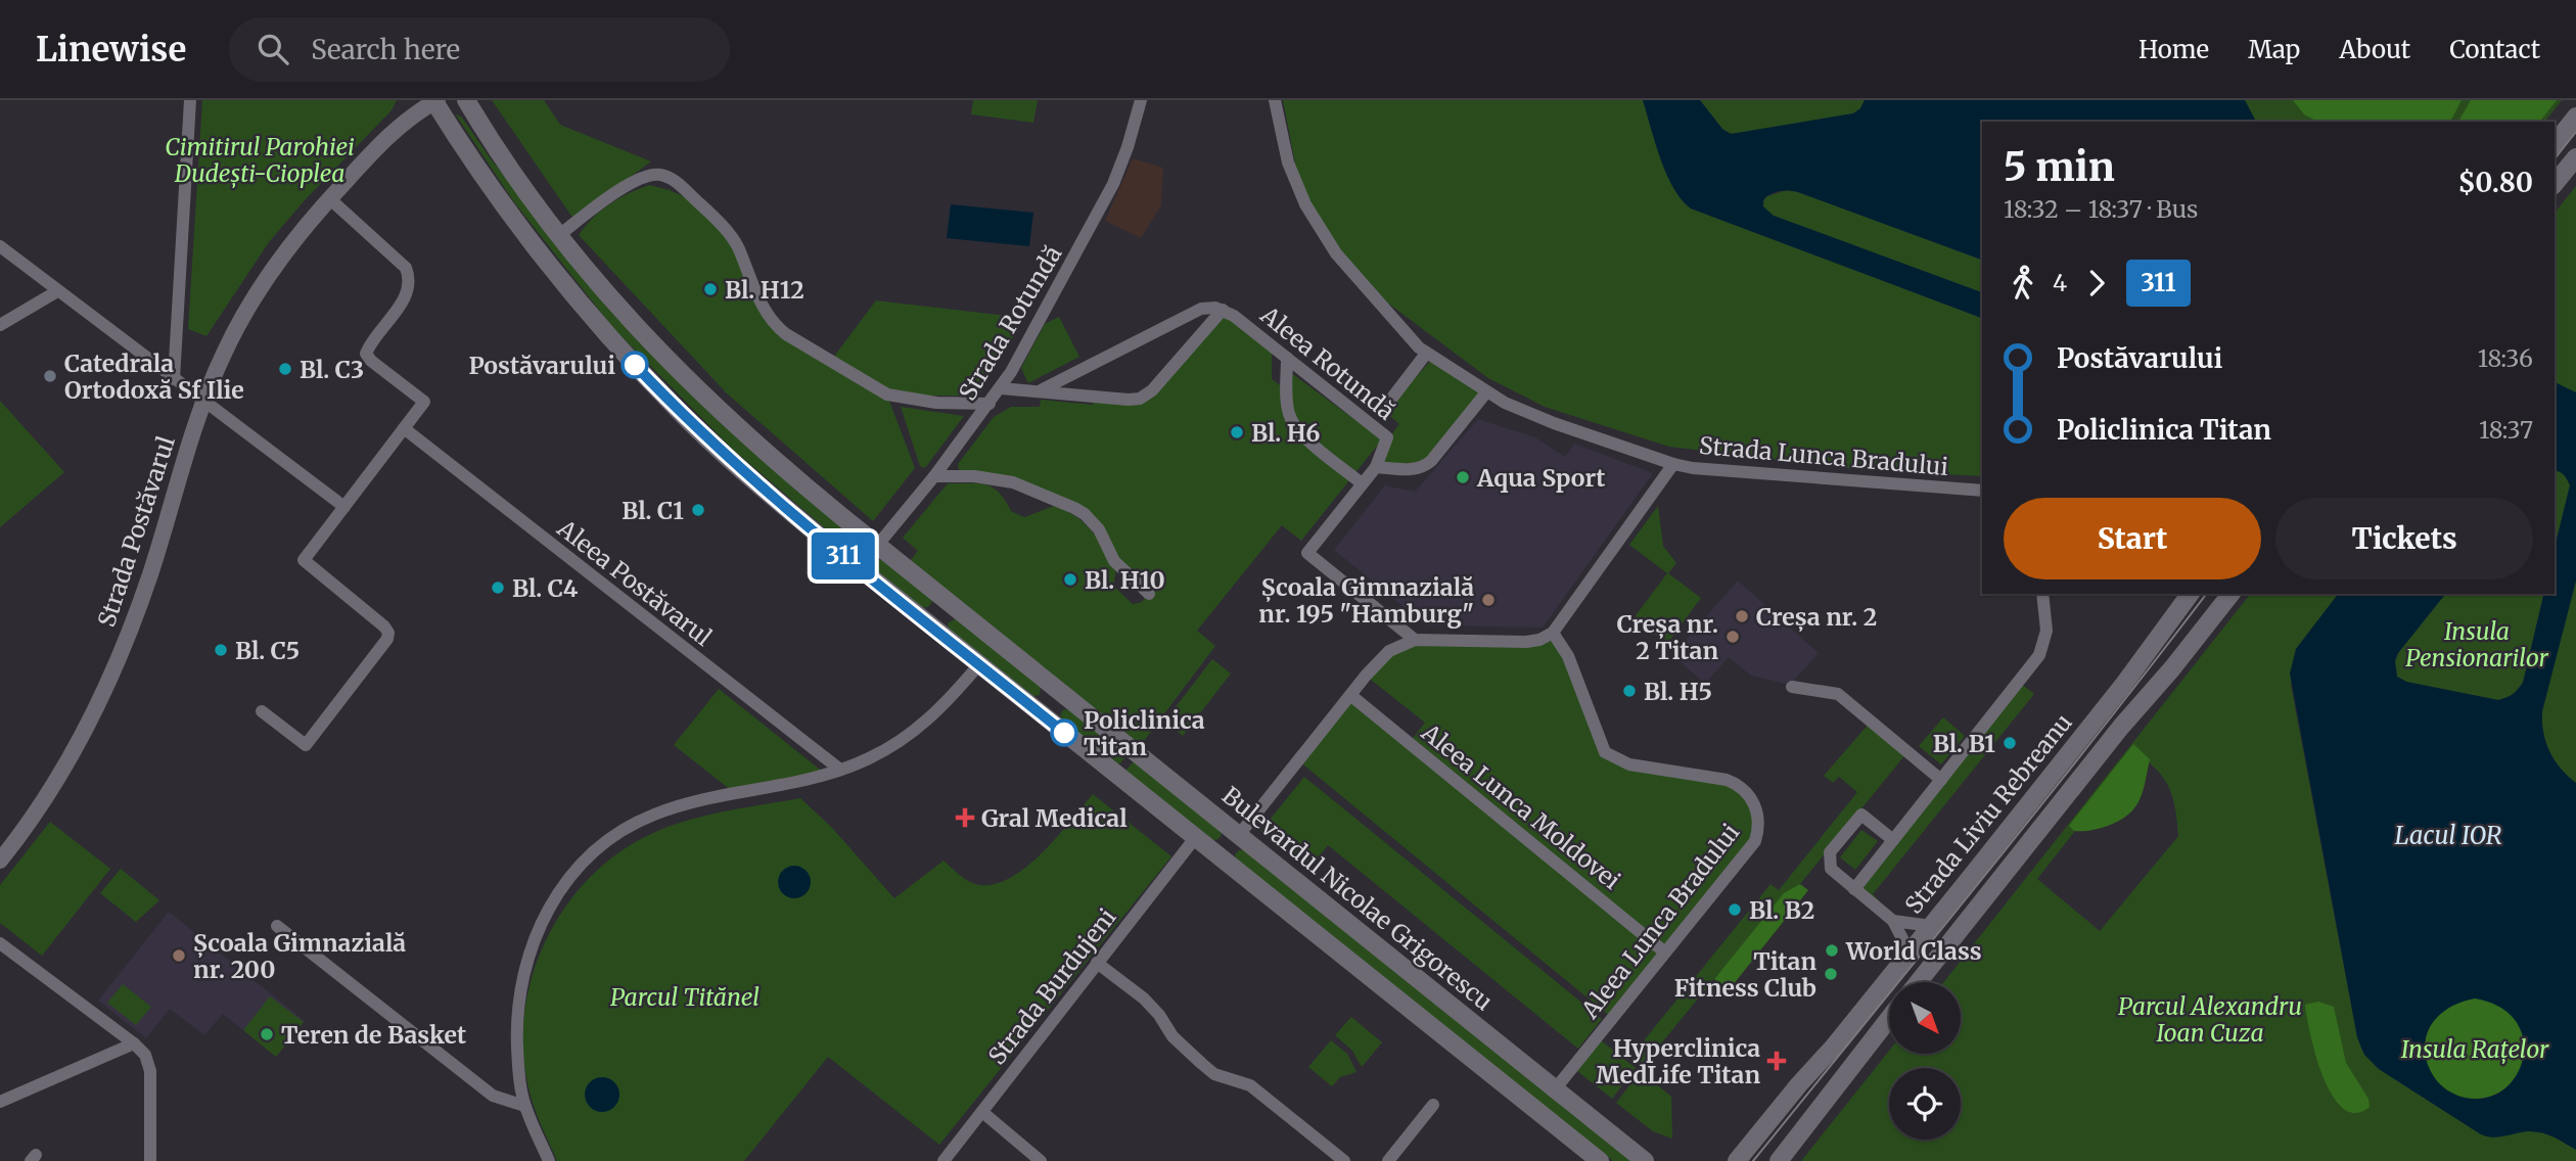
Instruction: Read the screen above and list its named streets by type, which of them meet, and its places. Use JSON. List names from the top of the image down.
{
  "streets": {
    "main road": ["Strada Liviu Rebreanu", "Bulevardul Nicolae Grigorescu"],
    "street": [
      "Strada Rotundă",
      "Aleea Rotundă",
      "Strada Lunca Bradului",
      "Strada Postăvarul",
      "Aleea Postăvarul",
      "Aleea Lunca Moldovei",
      "Aleea Lunca Bradului",
      "Strada Burdujeni"
    ]
  },
  "crossings": [
    ["Strada Rotundă", "Bulevardul Nicolae Grigorescu"],
    ["Strada Lunca Bradului", "Aleea Lunca Bradului"],
    ["Aleea Lunca Moldovei", "Aleea Lunca Bradului"],
    ["Bulevardul Nicolae Grigorescu", "Aleea Lunca Bradului"]
  ],
  "water": ["Lacul IOR"],
  "parks": [
    "Cimitirul Parohiei Dudești-Cioplea",
    "Insula Pensionarilor",
    "Parcul Titănel",
    "Parcul Alexandru Ioan Cuza",
    "Insula Rațelor"
  ],
  "places": {
    "other": [
      "Bl. H12",
      "Postăvarului",
      "Bl. C3",
      "Catedrala Ortodoxă Sf Ilie",
      "Bl. H6",
      "Aqua Sport",
      "Bl. C1",
      "Bl. H10",
      "Bl. C4",
      "Școala Gimnazială nr. 195 \"Hamburg\"",
      "Creșa nr. 2",
      "Creșa nr. 2 Titan",
      "Bl. C5",
      "Bl. H5",
      "Policlinica Titan",
      "Bl. B1",
      "Bl. B2",
      "World Class",
      "Școala Gimnazială nr. 200",
      "Titan Fitness Club",
      "Teren de Basket"
    ],
    "health": ["Gral Medical", "Hyperclinica MedLife Titan"]
  },
  "lines": ["bus line 311"],
  "north": "bottom right",
  "page": {
    "header": "Linewise",
    "search": "Search here",
    "nav": [
      "Home",
      "Map",
      "About",
      "Contact"
    ],
    "on_map": "311",
    "heading": ["5 min", "18:32 – 18:37 · Bus", "$0.80"],
    "legs": ["4", "311"],
    "list": [
      {
        "name": "Postăvarului",
        "value": "18:36"
      },
      {
        "name": "Policlinica Titan",
        "value": "18:37"
      }
    ],
    "buttons": ["Start", "Tickets"]
  }
}
